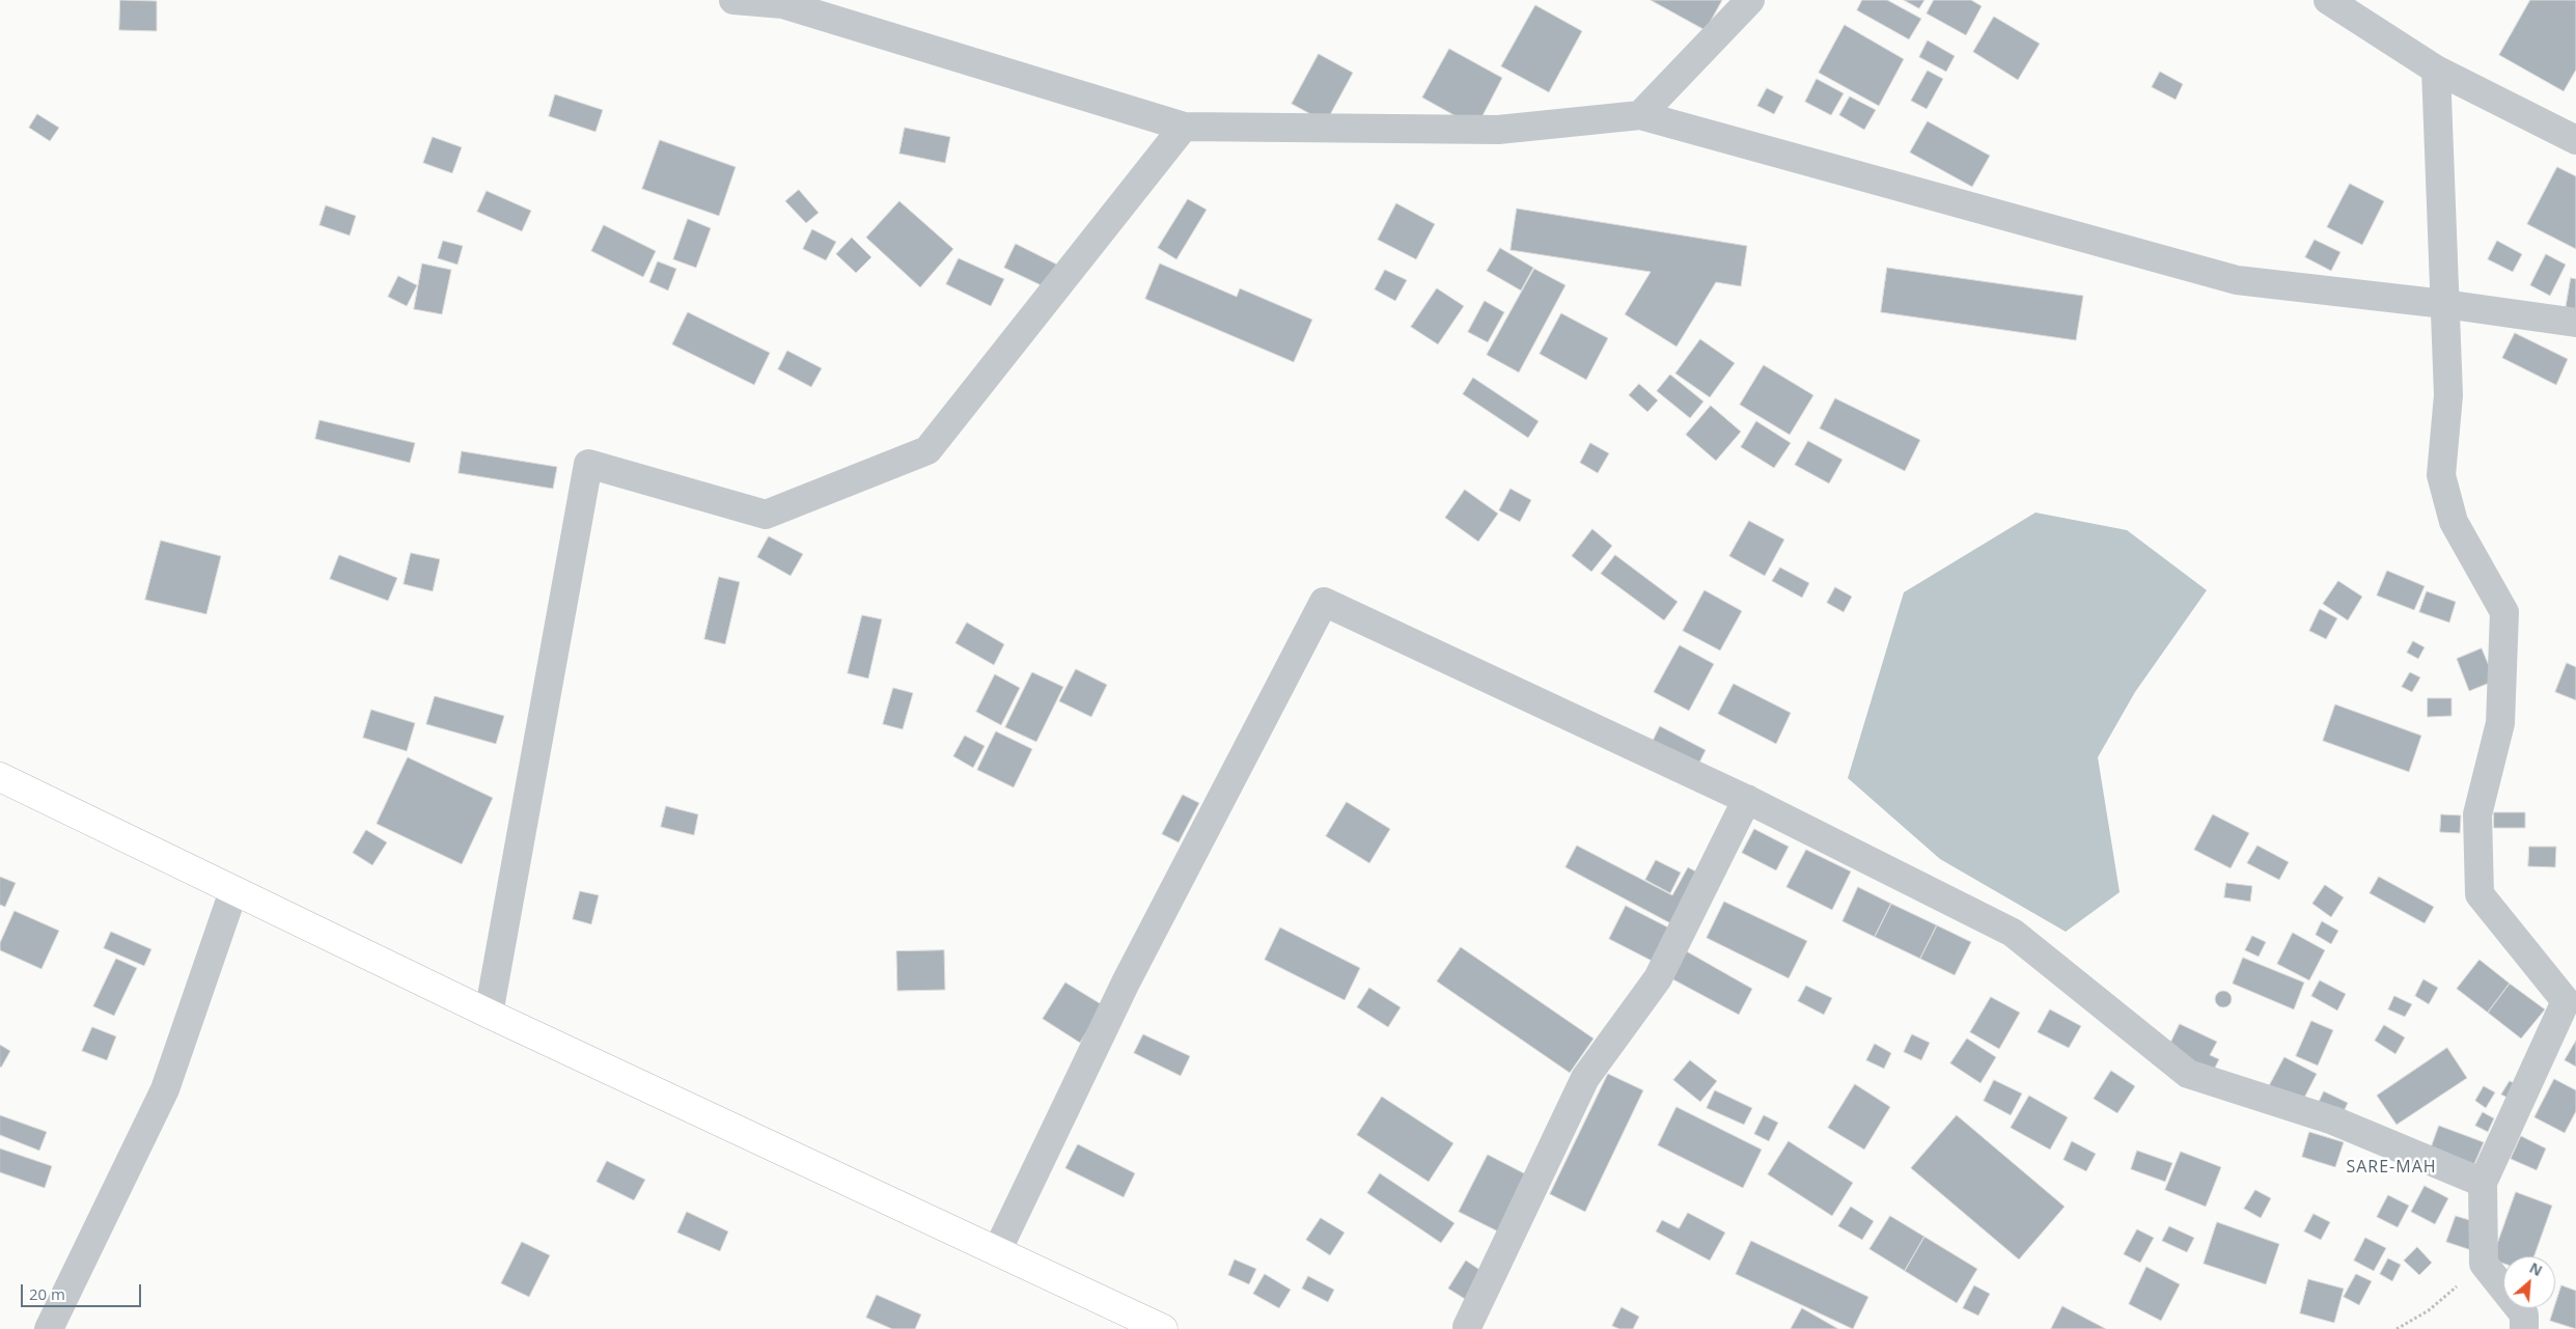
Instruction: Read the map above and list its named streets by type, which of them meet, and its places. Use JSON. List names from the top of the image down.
{
  "districts": ["SARE-MAH"],
  "scale_bar": "20 m",
  "north": "top right"
}
